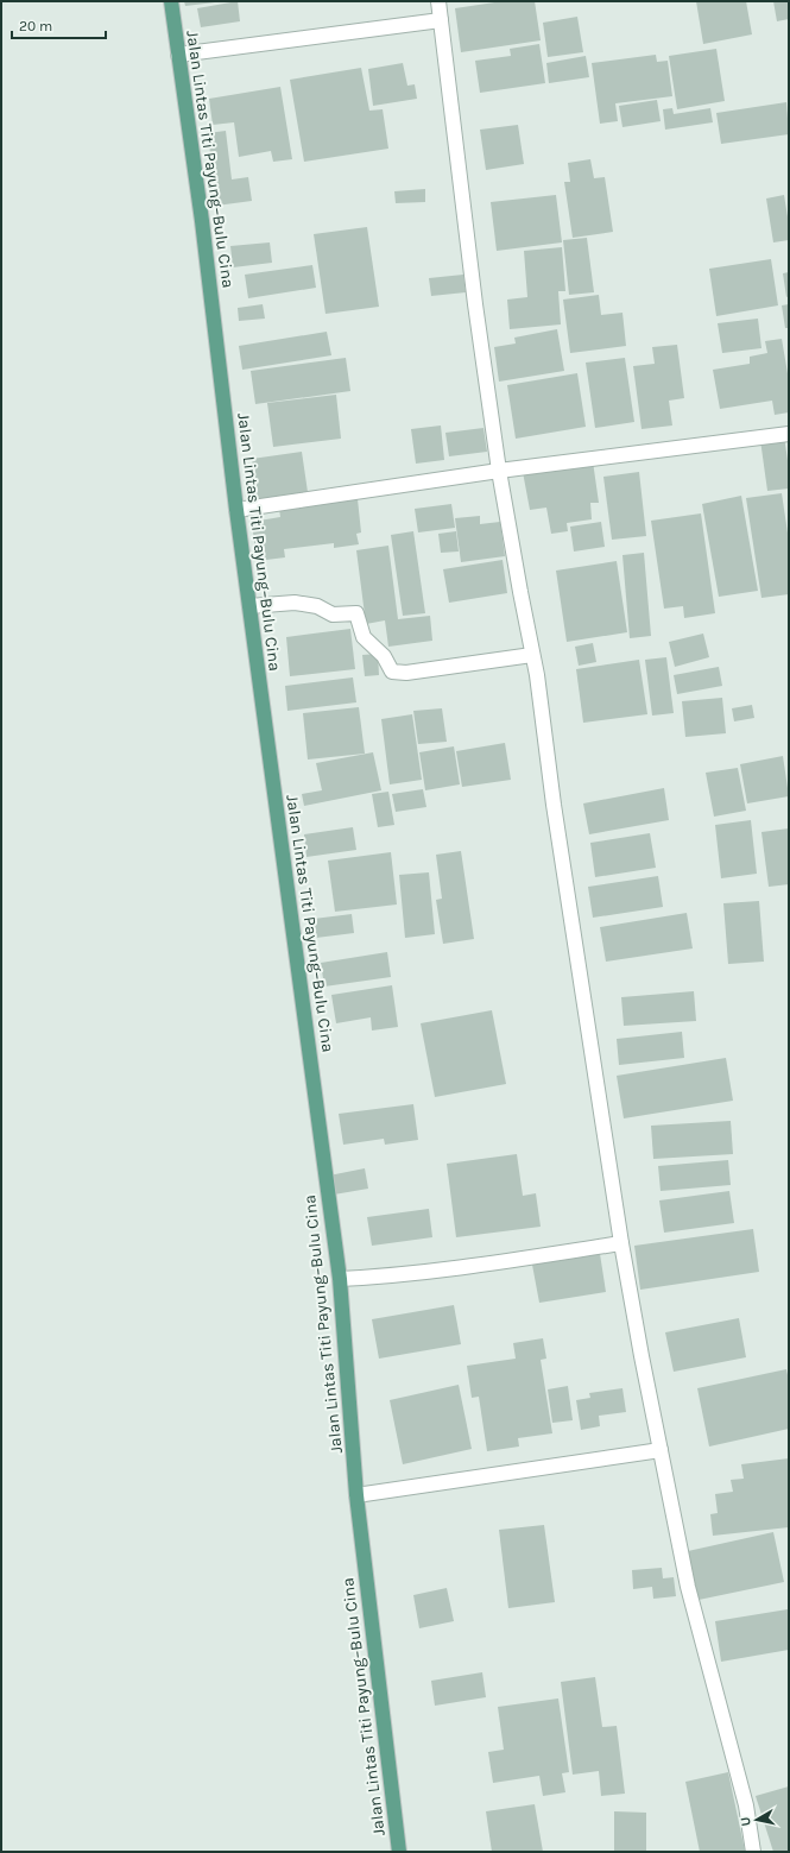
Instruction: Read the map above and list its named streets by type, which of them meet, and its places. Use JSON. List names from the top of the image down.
{
  "streets": {
    "main road": ["Jalan Lintas Titi Payung–Bulu Cina"]
  },
  "scale_bar": "20 m",
  "north": "left"
}
